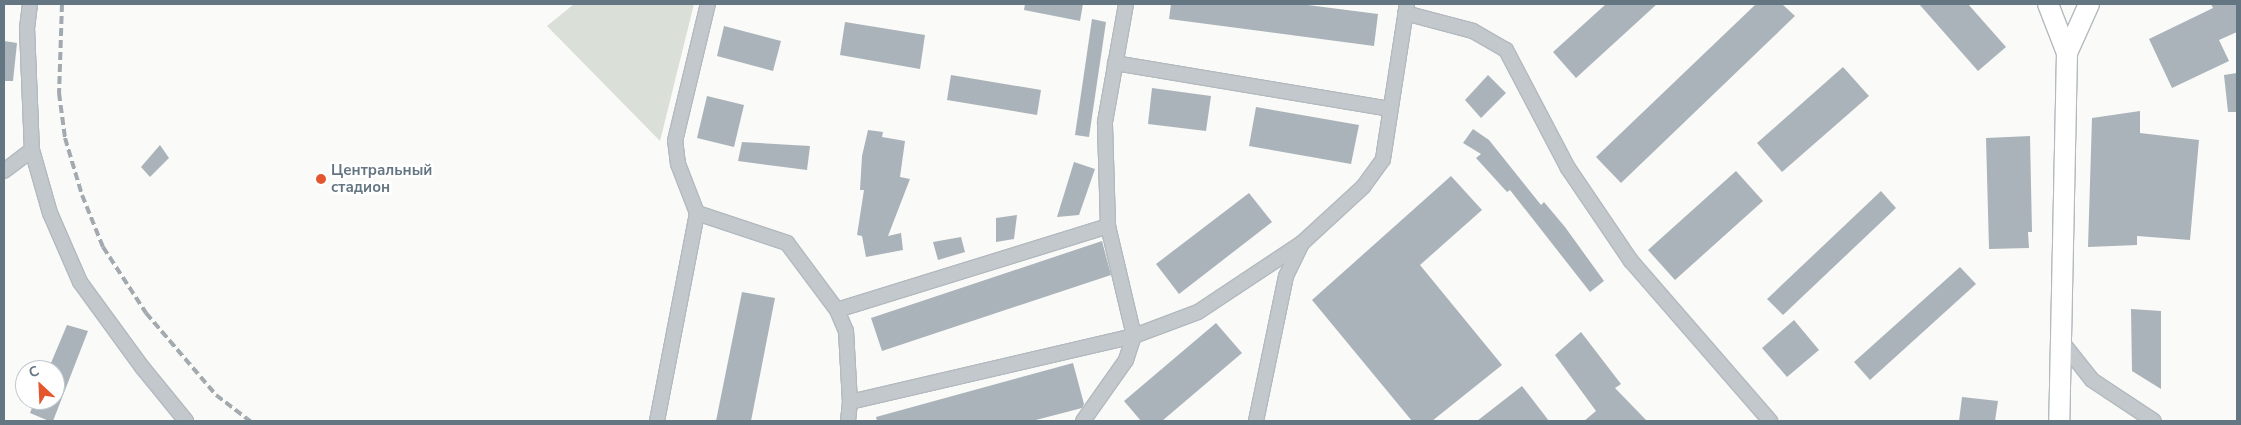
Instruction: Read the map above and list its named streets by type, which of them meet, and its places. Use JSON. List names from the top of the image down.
{
  "places": ["Центральный стадион"],
  "north": "top left"
}
